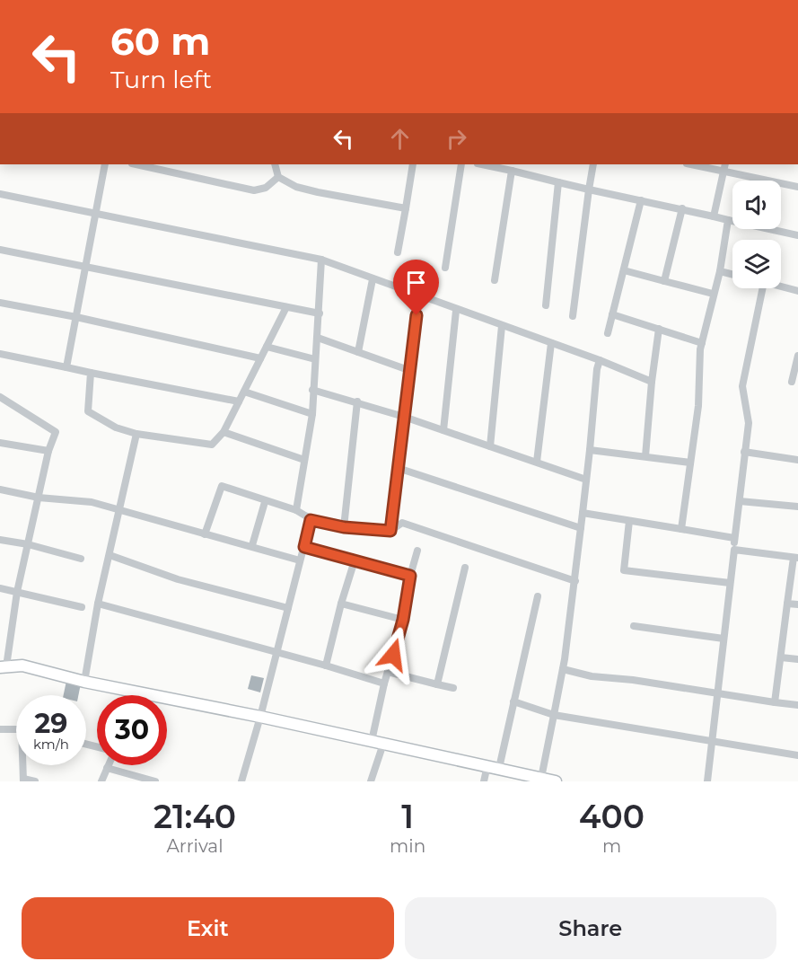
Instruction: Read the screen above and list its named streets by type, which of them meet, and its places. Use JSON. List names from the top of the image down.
{
  "page": {
    "turn": ["60 m", "Turn left"],
    "speed": "29 km/h",
    "limit": "30",
    "eta": [
      "21:40",
      "Arrival",
      "1",
      "min",
      "400",
      "m"
    ],
    "buttons": ["Exit", "Share"]
  }
}
